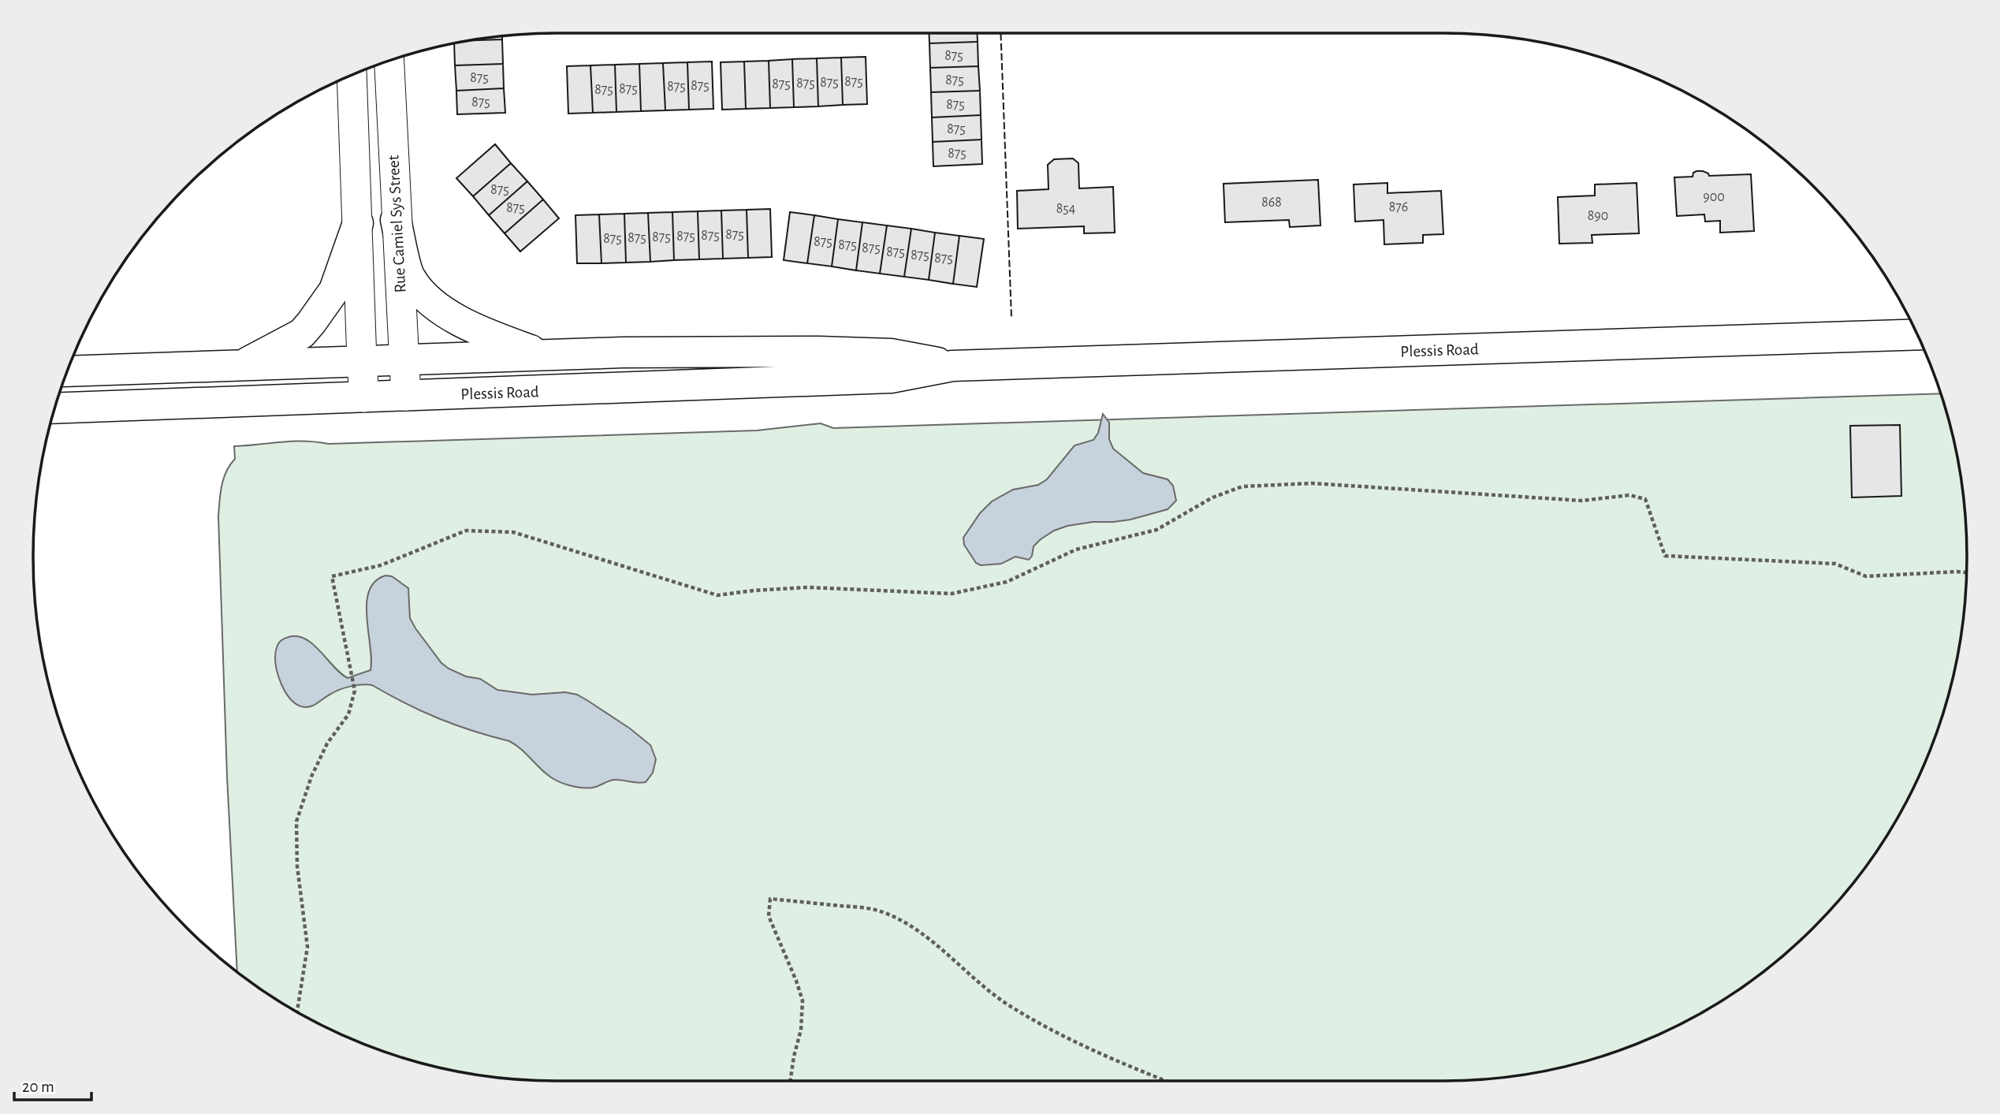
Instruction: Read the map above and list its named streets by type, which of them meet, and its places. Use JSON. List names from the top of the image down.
{
  "streets": {
    "main road": ["Plessis Road"],
    "street": ["Rue Camiel Sys Street"]
  },
  "crossings": [
    ["Rue Camiel Sys Street", "Plessis Road"]
  ],
  "house_numbers": [
    "875",
    "875",
    "875",
    "875",
    "875",
    "875",
    "875",
    "875",
    "875",
    "875",
    "875",
    "875",
    "875",
    "875",
    "875",
    "875",
    "900",
    "868",
    "876",
    "875",
    "854",
    "890",
    "875",
    "875",
    "875",
    "875",
    "875",
    "875",
    "875",
    "875",
    "875",
    "875",
    "875",
    "875"
  ],
  "scale_bar": "20 m"
}
